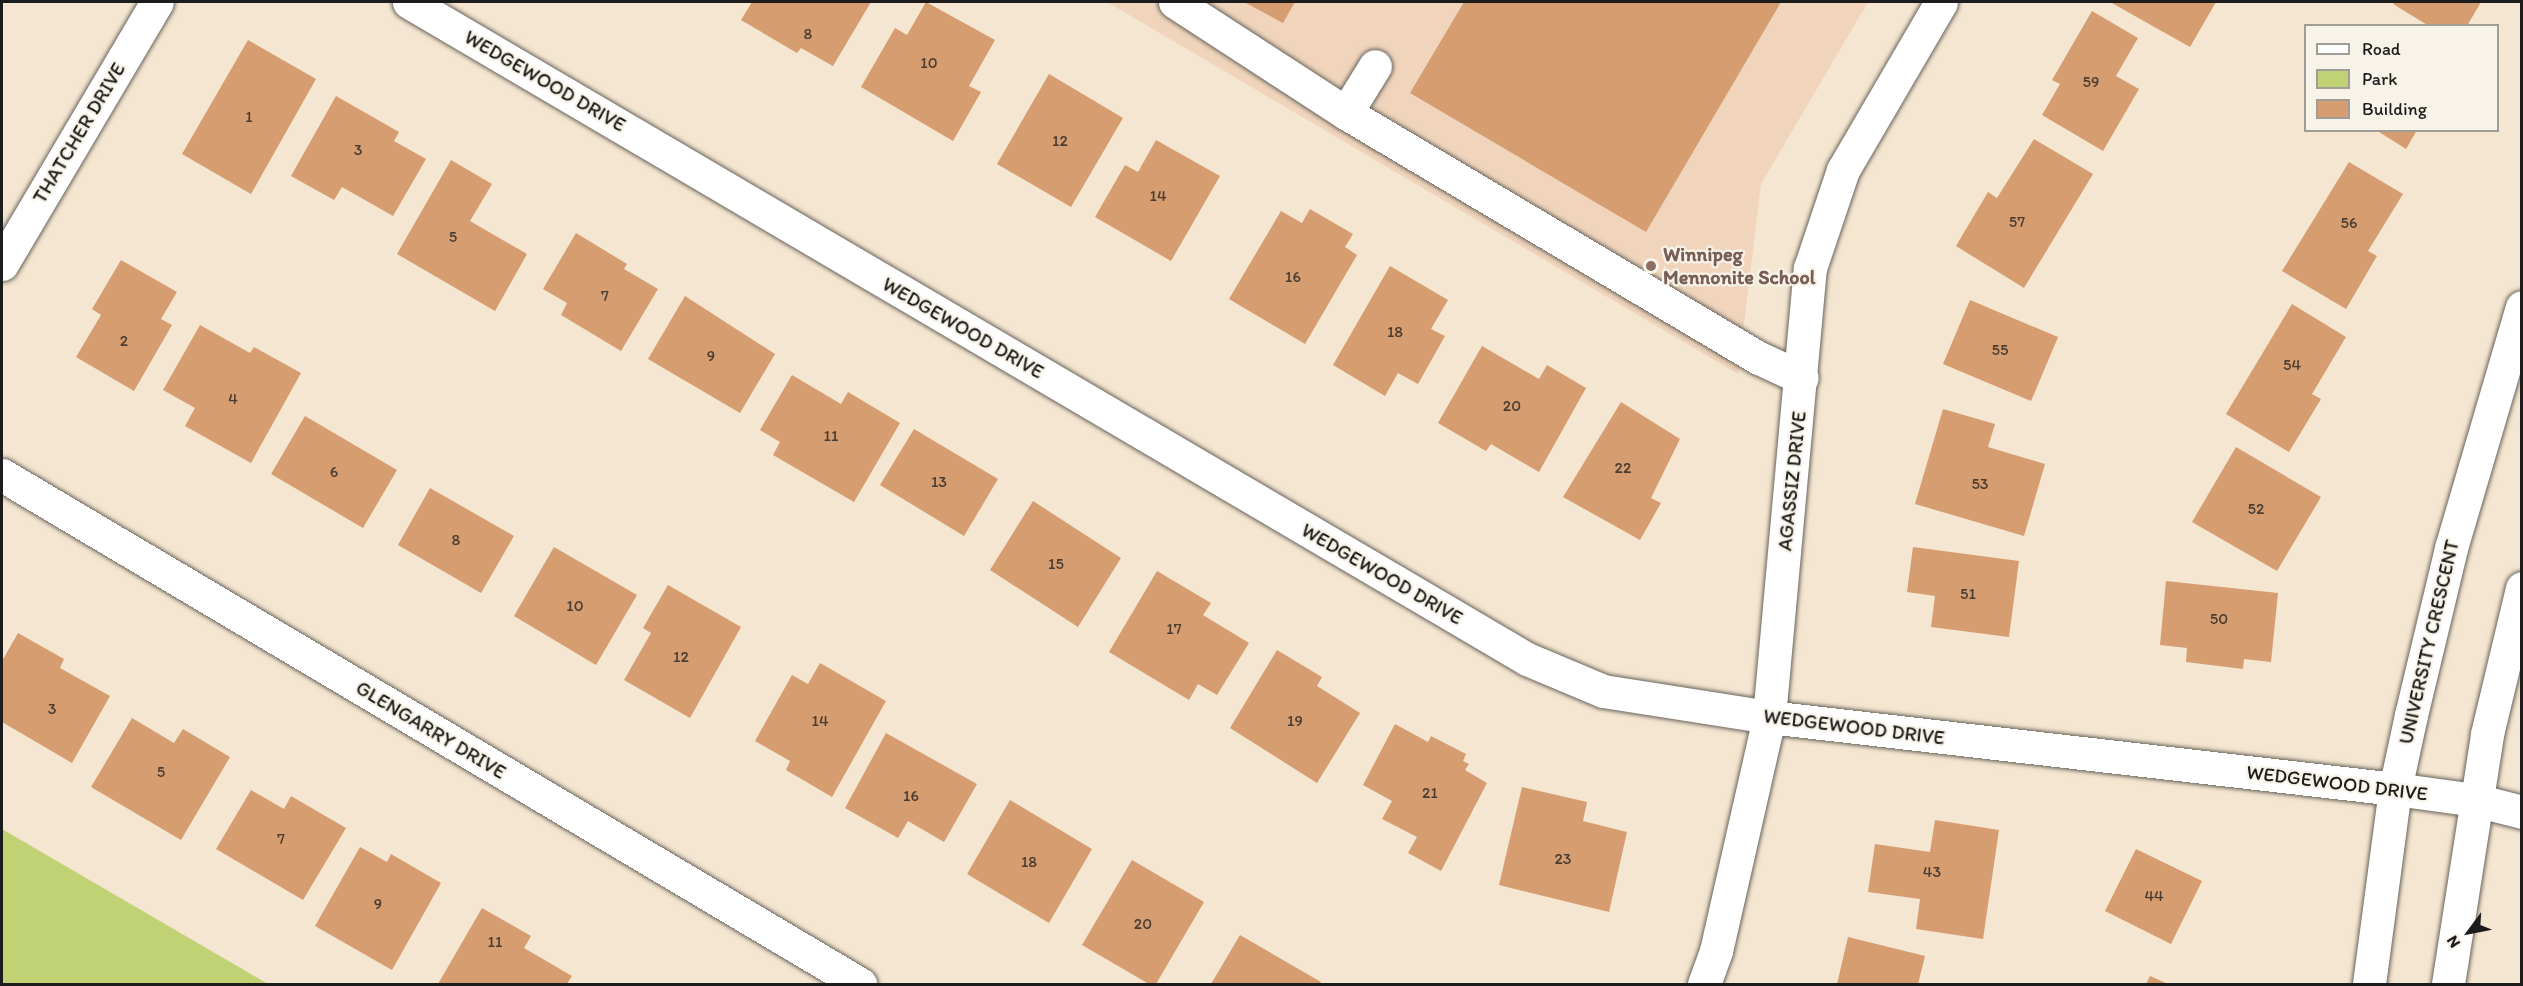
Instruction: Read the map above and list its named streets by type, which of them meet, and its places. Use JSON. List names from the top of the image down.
{
  "streets": {
    "street": [
      "WEDGEWOOD DRIVE",
      "THATCHER DRIVE",
      "AGASSIZ DRIVE",
      "UNIVERSITY CRESCENT",
      "GLENGARRY DRIVE"
    ]
  },
  "crossings": [
    ["WEDGEWOOD DRIVE", "AGASSIZ DRIVE"],
    ["WEDGEWOOD DRIVE", "UNIVERSITY CRESCENT"]
  ],
  "places": ["Winnipeg Mennonite School"],
  "house_numbers": [
    "8",
    "10",
    "59",
    "1",
    "12",
    "3",
    "14",
    "57",
    "56",
    "5",
    "16",
    "7",
    "18",
    "2",
    "55",
    "9",
    "54",
    "4",
    "20",
    "11",
    "22",
    "6",
    "13",
    "53",
    "52",
    "8",
    "15",
    "51",
    "10",
    "50",
    "17",
    "12",
    "3",
    "14",
    "19",
    "5",
    "21",
    "16",
    "7",
    "23",
    "18",
    "43",
    "44",
    "9",
    "20",
    "11"
  ],
  "legend": ["Road", "Park", "Building"],
  "north": "bottom left"
}
